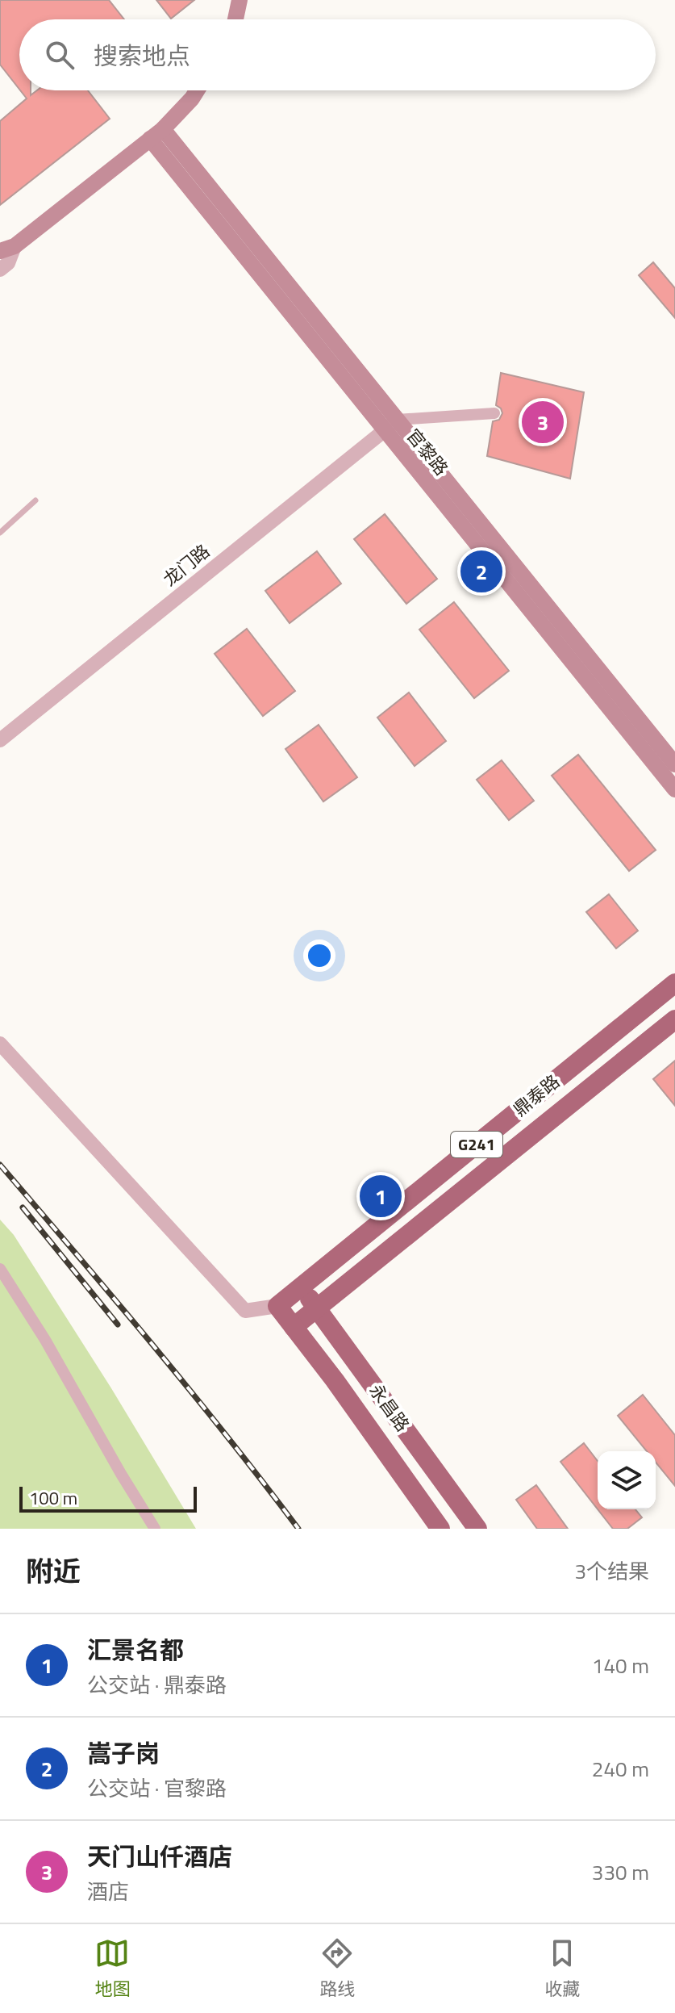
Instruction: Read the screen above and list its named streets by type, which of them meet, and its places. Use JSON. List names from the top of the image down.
{
  "streets": {
    "highway": ["鼎泰路", "G241", "永昌路"],
    "main road": ["官黎路"],
    "street": ["龙门路"]
  },
  "crossings": [
    ["官黎路", "龙门路"],
    ["鼎泰路", "永昌路"]
  ],
  "scale_bar": "100 m",
  "page": {
    "search": "搜索地点",
    "pins": ["3", "2", "1"],
    "scale": "100 m",
    "heading": ["附近", "3个结果"],
    "list": [
      {
        "mark": "1",
        "name": "汇景名都",
        "note": "公交站 · 鼎泰路",
        "value": "140 m"
      },
      {
        "mark": "2",
        "name": "嵩子岗",
        "note": "公交站 · 官黎路",
        "value": "240 m"
      },
      {
        "mark": "3",
        "name": "天门山仟酒店",
        "note": "酒店",
        "value": "330 m"
      }
    ],
    "nav": ["地图", "路线", "收藏"]
  }
}
